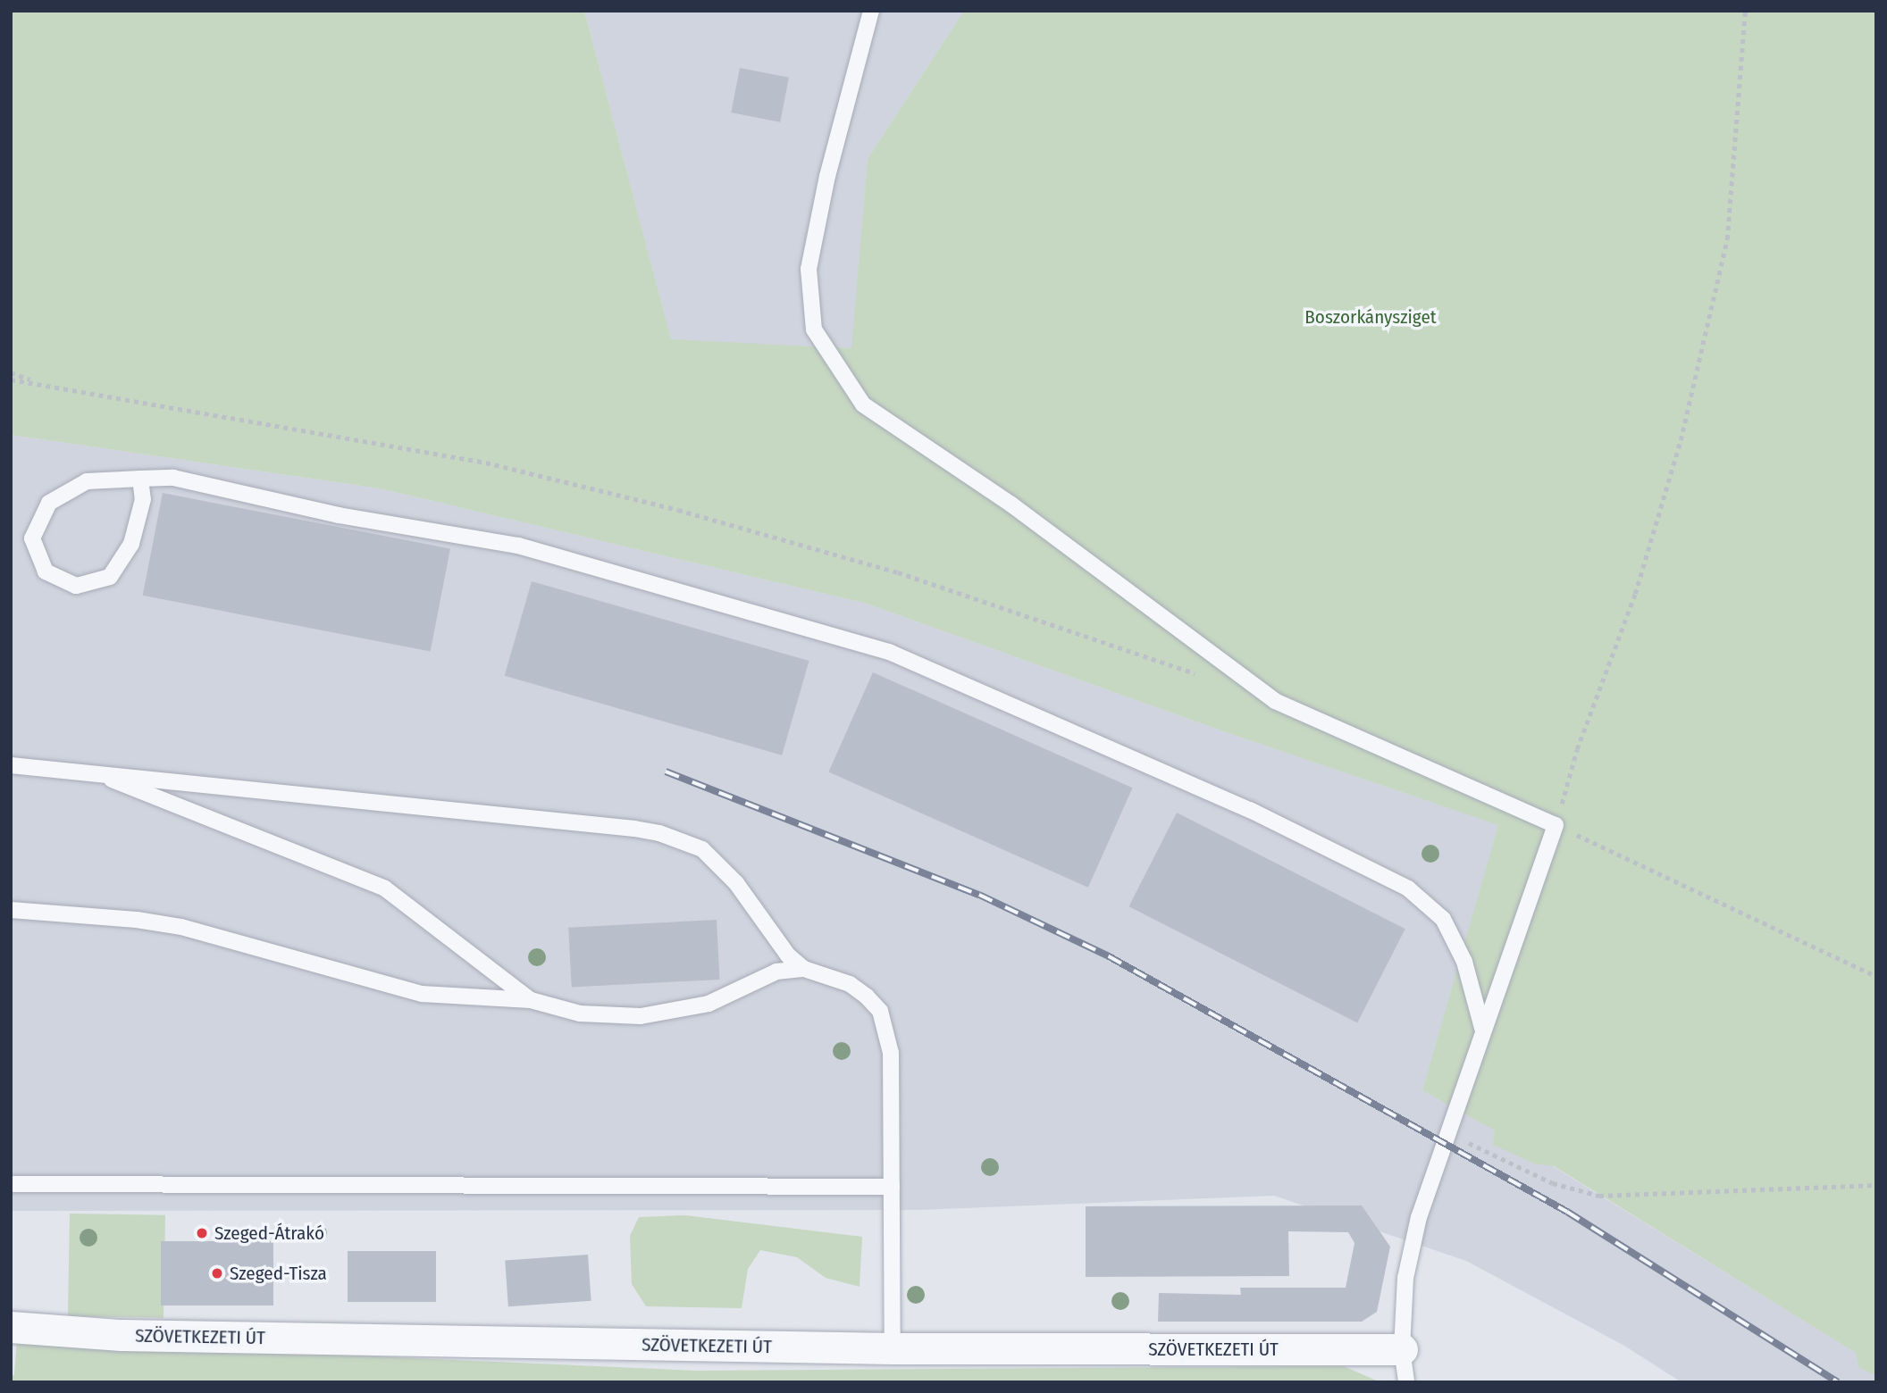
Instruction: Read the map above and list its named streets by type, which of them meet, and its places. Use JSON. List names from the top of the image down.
{
  "streets": {
    "street": ["SZÖVETKEZETI ÚT"]
  },
  "parks": ["Boszorkánysziget"],
  "places": ["Szeged-Átrakó", "Szeged-Tisza"]
}
